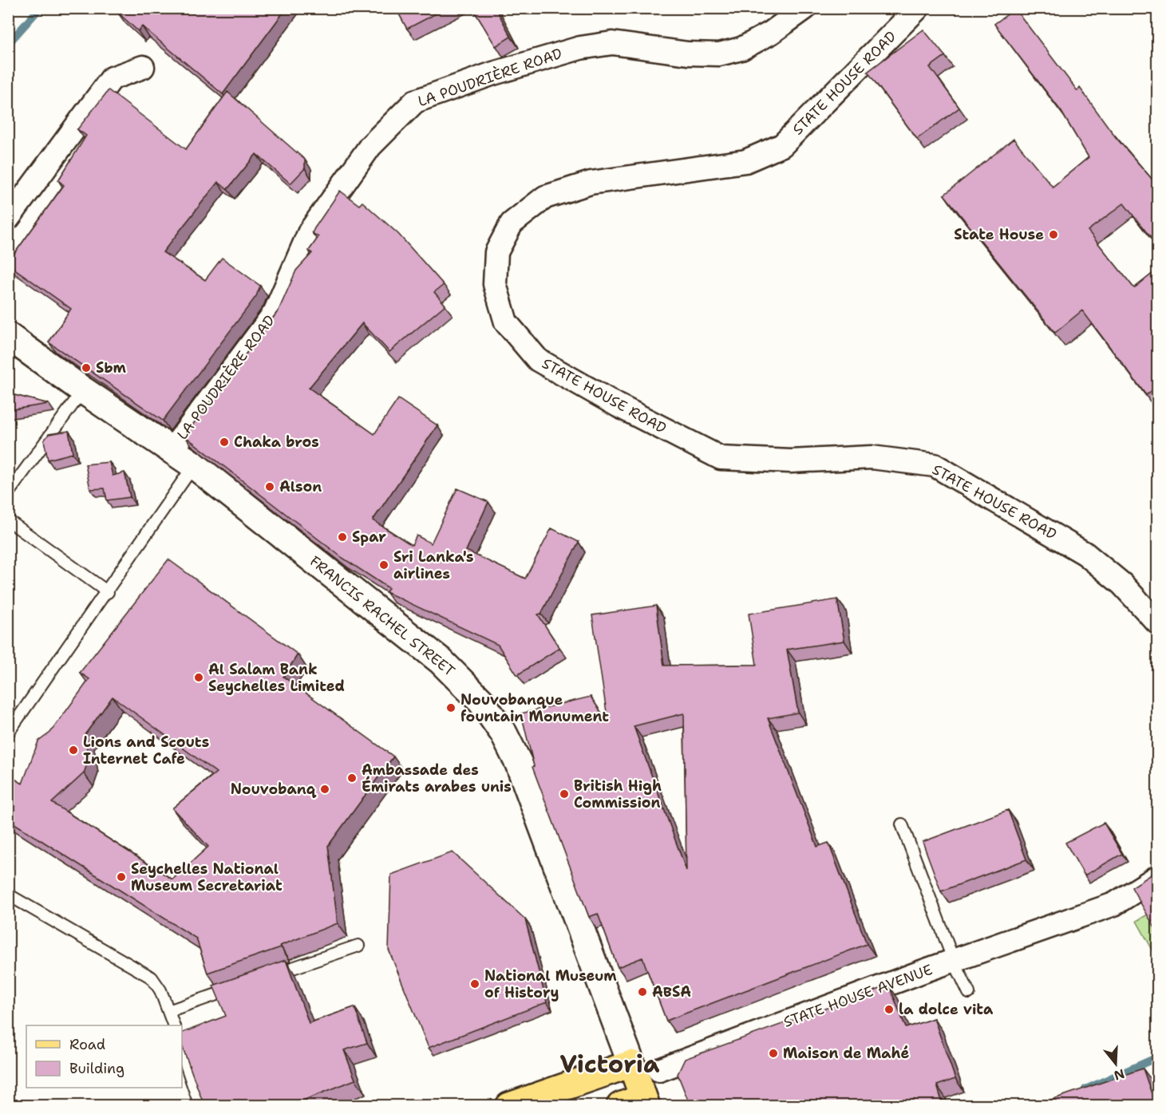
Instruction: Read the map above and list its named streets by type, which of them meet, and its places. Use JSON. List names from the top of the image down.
{
  "streets": {
    "main road": ["FRANCIS RACHEL STREET"],
    "street": ["LA POUDRIÈRE ROAD", "STATE HOUSE ROAD", "STATE HOUSE AVENUE"]
  },
  "crossings": [
    ["LA POUDRIÈRE ROAD", "FRANCIS RACHEL STREET"]
  ],
  "districts": ["Victoria"],
  "places": [
    "State House",
    "Sbm",
    "Chaka bros",
    "Alson",
    "Spar",
    "Sri Lanka's airlines",
    "Al Salam Bank Seychelles Limited",
    "Nouvobanque fountain Monument",
    "Lions and Scouts Internet Cafe",
    "Ambassade des Émirats arabes unis",
    "Nouvobanq",
    "British High Commission",
    "Seychelles National Museum Secretariat",
    "National Museum of History",
    "ABSA",
    "la dolce vita",
    "Maison de Mahé"
  ],
  "legend": ["Road", "Building"],
  "north": "bottom"
}
